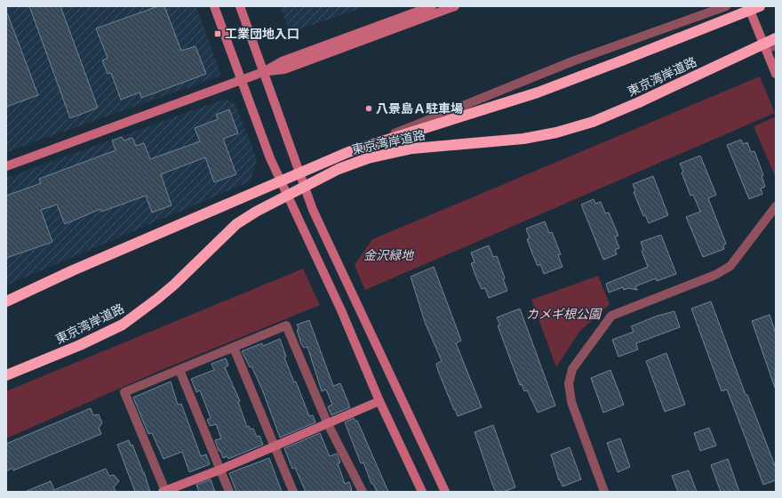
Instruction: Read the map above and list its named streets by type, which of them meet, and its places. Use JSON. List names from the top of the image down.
{
  "streets": {
    "highway": ["東京湾岸道路"]
  },
  "parks": ["金沢緑地", "カメギ根公園"],
  "places": {
    "transit": ["工業団地入口"],
    "other": ["八景島Ａ駐車場"]
  }
}
